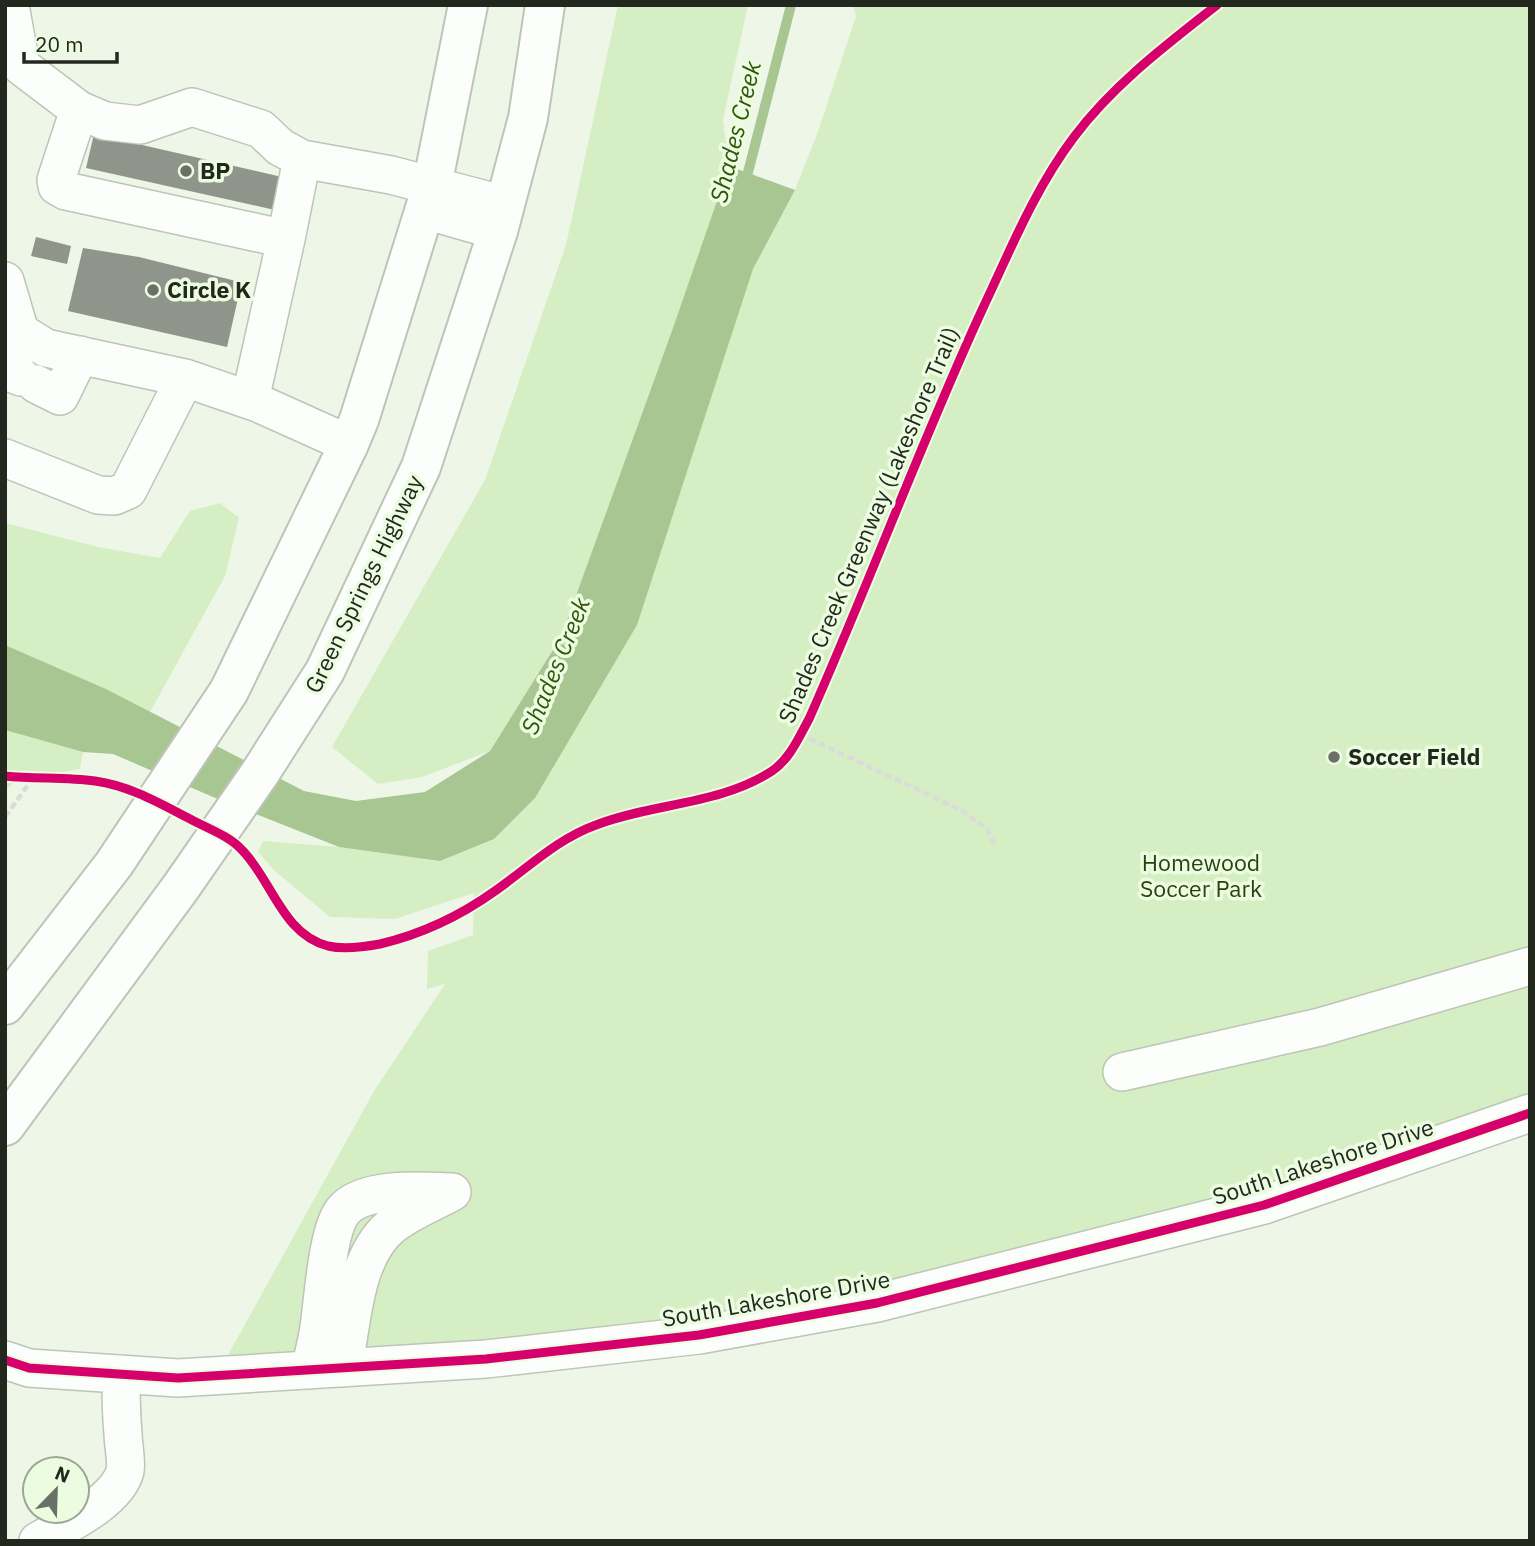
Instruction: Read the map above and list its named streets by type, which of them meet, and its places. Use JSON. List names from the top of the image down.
{
  "streets": {
    "main road": ["Green Springs Highway"],
    "street": ["South Lakeshore Drive"],
    "cycle path": ["Shades Creek Greenway (Lakeshore Trail)"]
  },
  "water": ["Shades Creek"],
  "parks": ["Homewood Soccer Park"],
  "places": ["BP", "Circle K", "Soccer Field"],
  "scale_bar": "20 m",
  "north": "top right"
}
